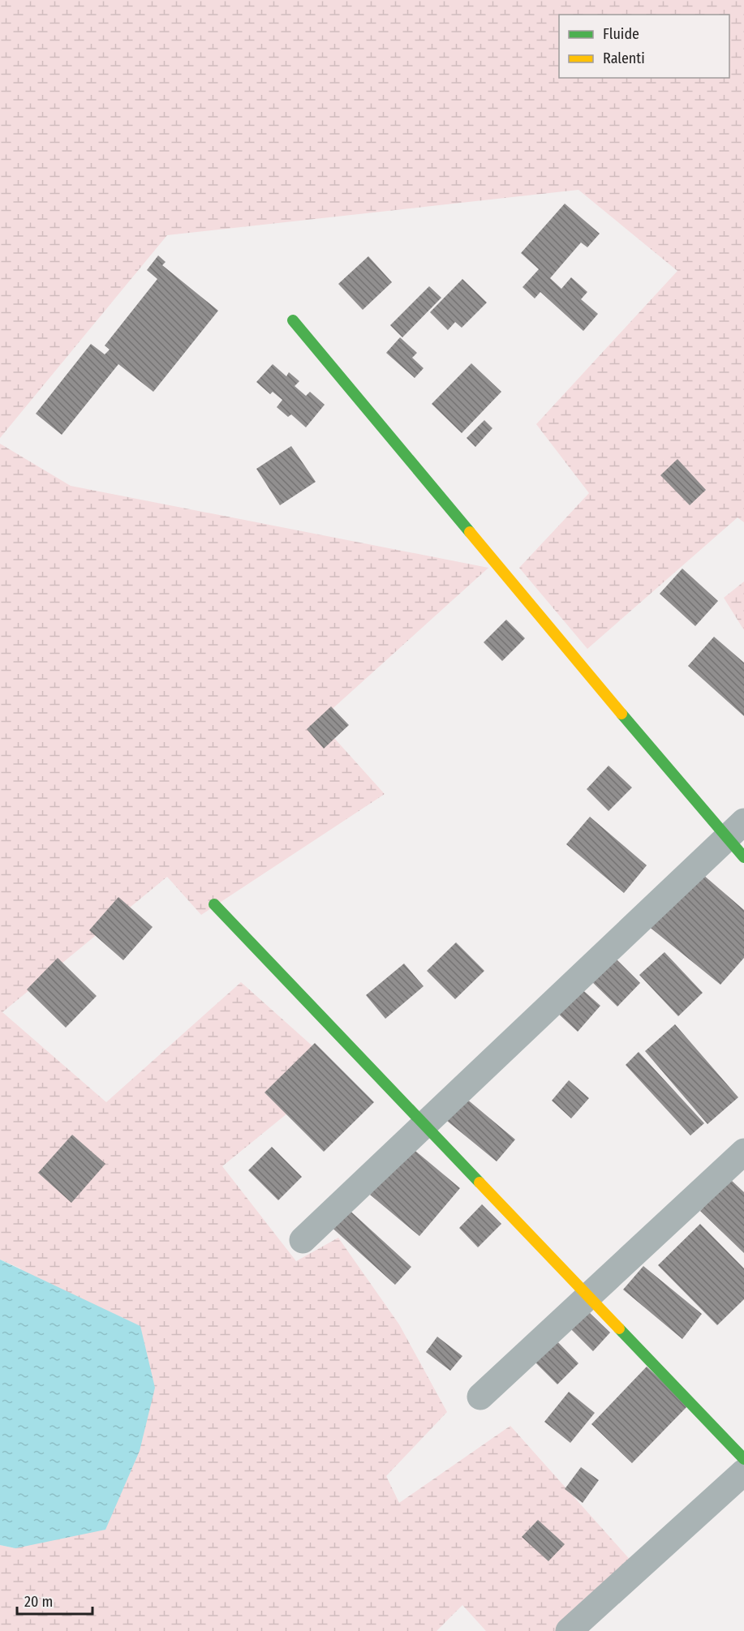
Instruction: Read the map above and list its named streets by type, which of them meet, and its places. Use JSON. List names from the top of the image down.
{
  "legend": ["Fluide", "Ralenti"],
  "scale_bar": "20 m"
}
